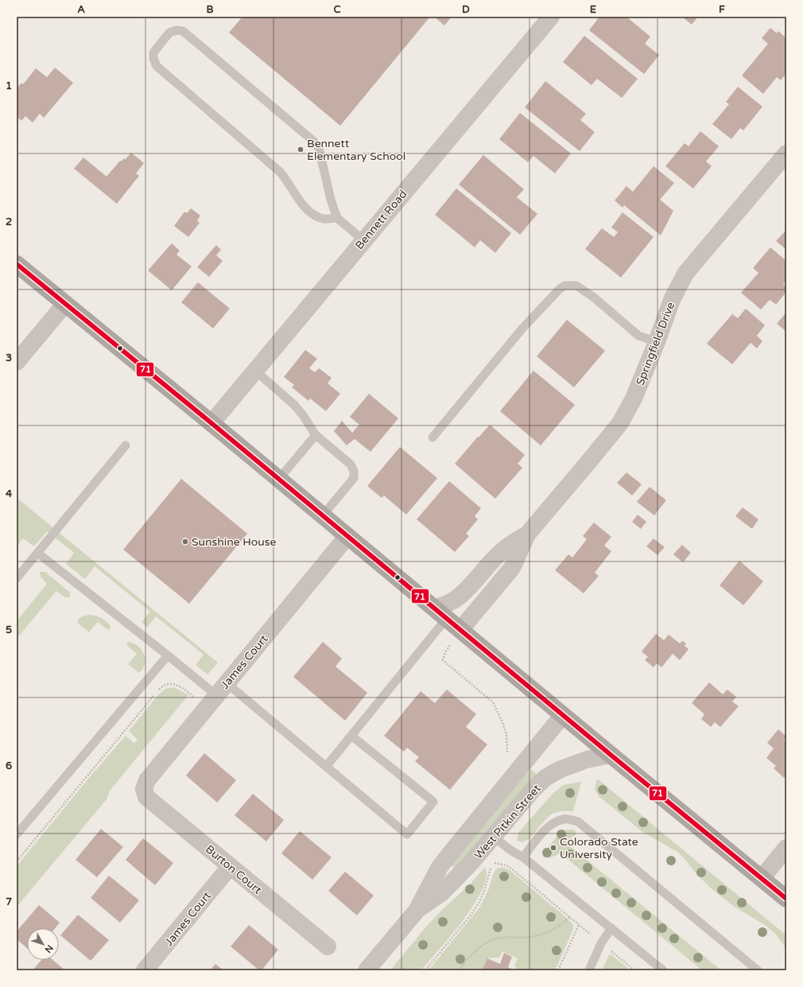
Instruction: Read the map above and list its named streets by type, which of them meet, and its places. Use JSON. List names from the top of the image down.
{
  "streets": {
    "street": [
      "Bennett Road",
      "Springfield Drive",
      "James Court",
      "West Pitkin Street",
      "Burton Court"
    ]
  },
  "crossings": [
    ["James Court", "Burton Court"]
  ],
  "places": ["Bennett Elementary School", "Sunshine House", "Colorado State University"],
  "lines": ["transit line 71"],
  "north": "bottom right",
  "grid": {
    "columns": [
      "A",
      "B",
      "C",
      "D",
      "E",
      "F"
    ],
    "rows": [
      "1",
      "2",
      "3",
      "4",
      "5",
      "6",
      "7"
    ]
  }
}
